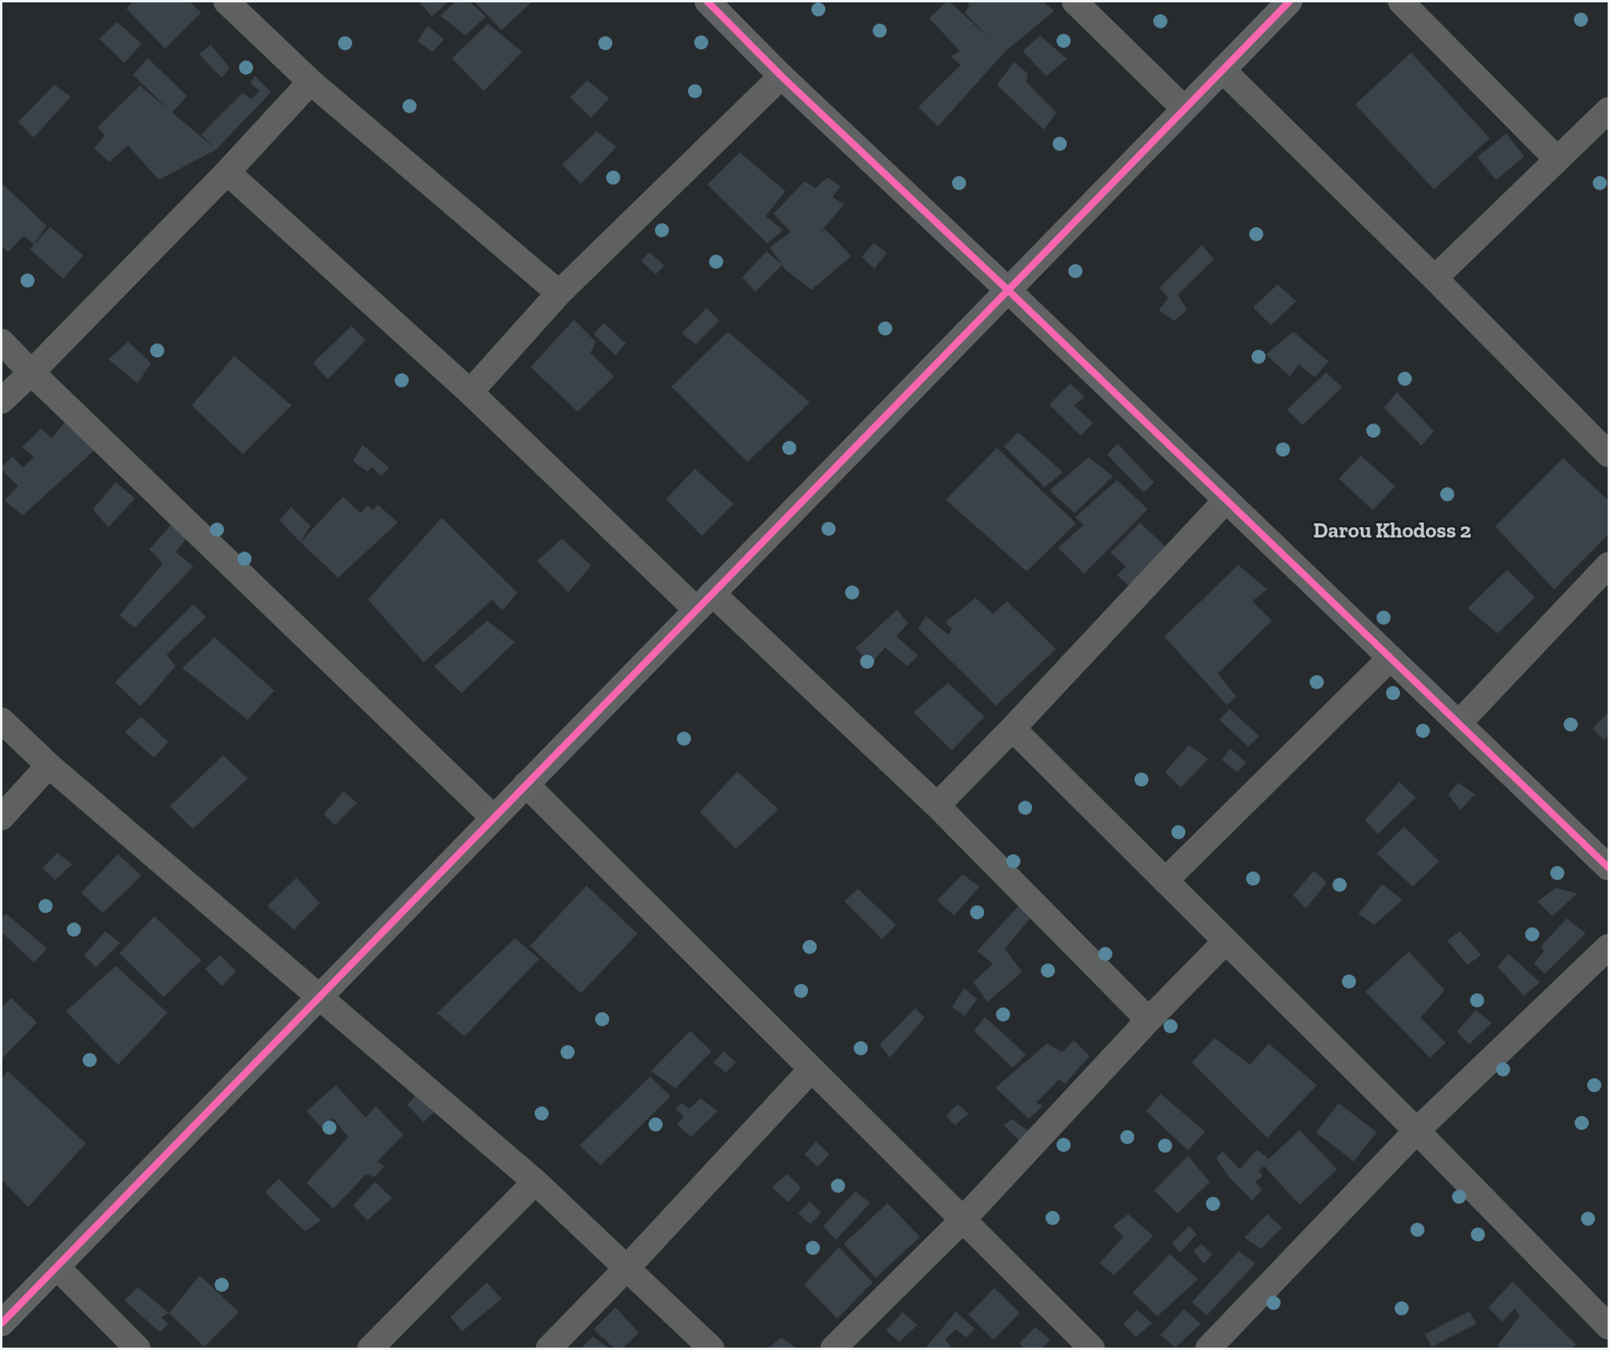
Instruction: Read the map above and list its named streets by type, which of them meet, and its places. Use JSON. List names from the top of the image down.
{
  "districts": ["Darou Khodoss 2"]
}
